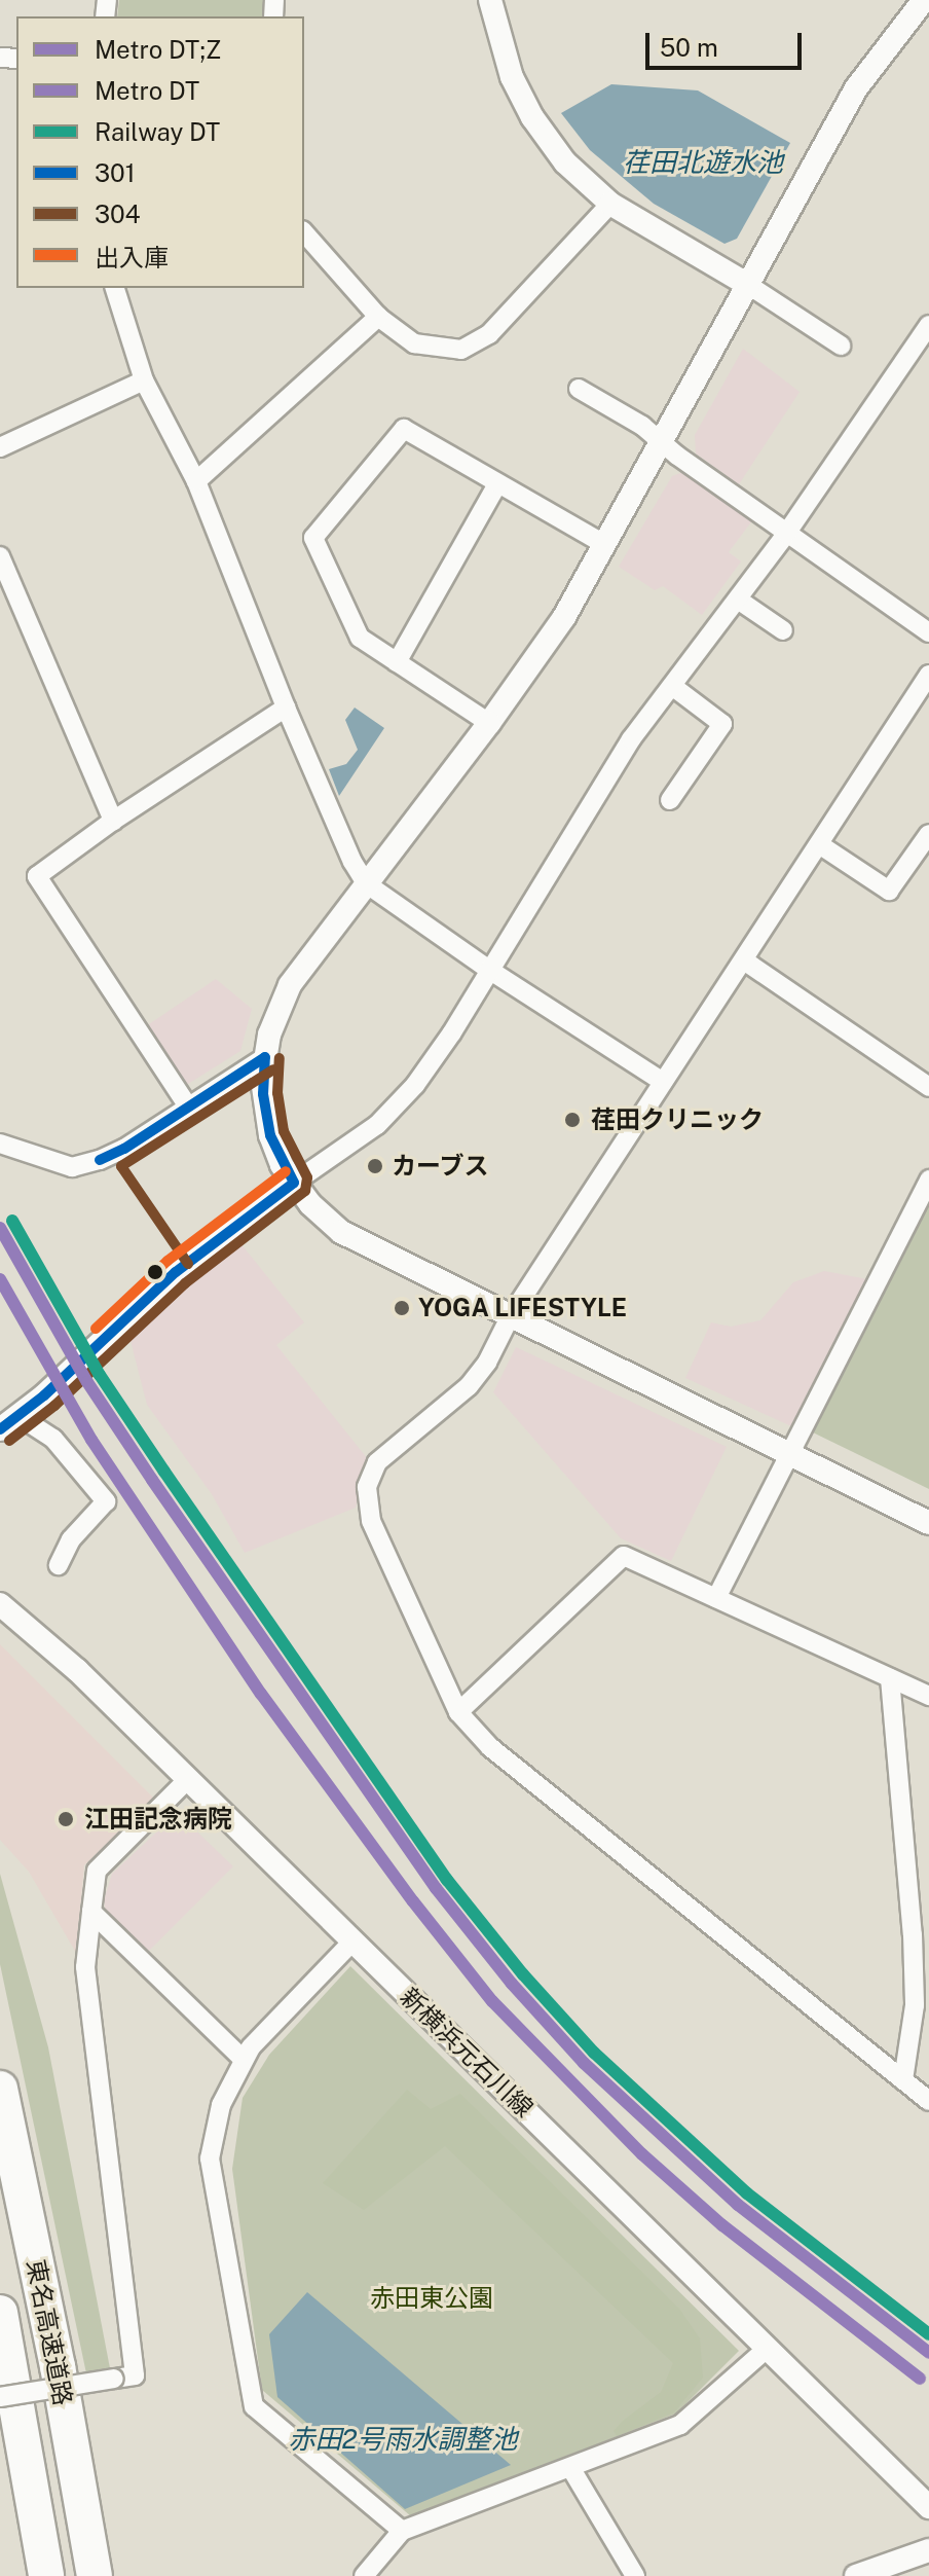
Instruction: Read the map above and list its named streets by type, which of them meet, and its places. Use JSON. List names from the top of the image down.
{
  "streets": {
    "highway": ["東名高速道路"],
    "street": ["新横浜元石川線"]
  },
  "water": ["荏田北遊水池", "赤田2号雨水調整池"],
  "parks": ["赤田東公園"],
  "places": [
    "荏田クリニック",
    "カーブス",
    "YOGA LIFESTYLE",
    "江田記念病院"
  ],
  "lines": [
    "transit line 301",
    "transit line 304",
    "transit line 出入庫",
    "rail line DT",
    "metro line DT;Z",
    "metro line DT"
  ],
  "legend": [
    "Metro DT;Z",
    "Metro DT",
    "Railway DT",
    "301",
    "304",
    "出入庫"
  ],
  "scale_bar": "50 m"
}
